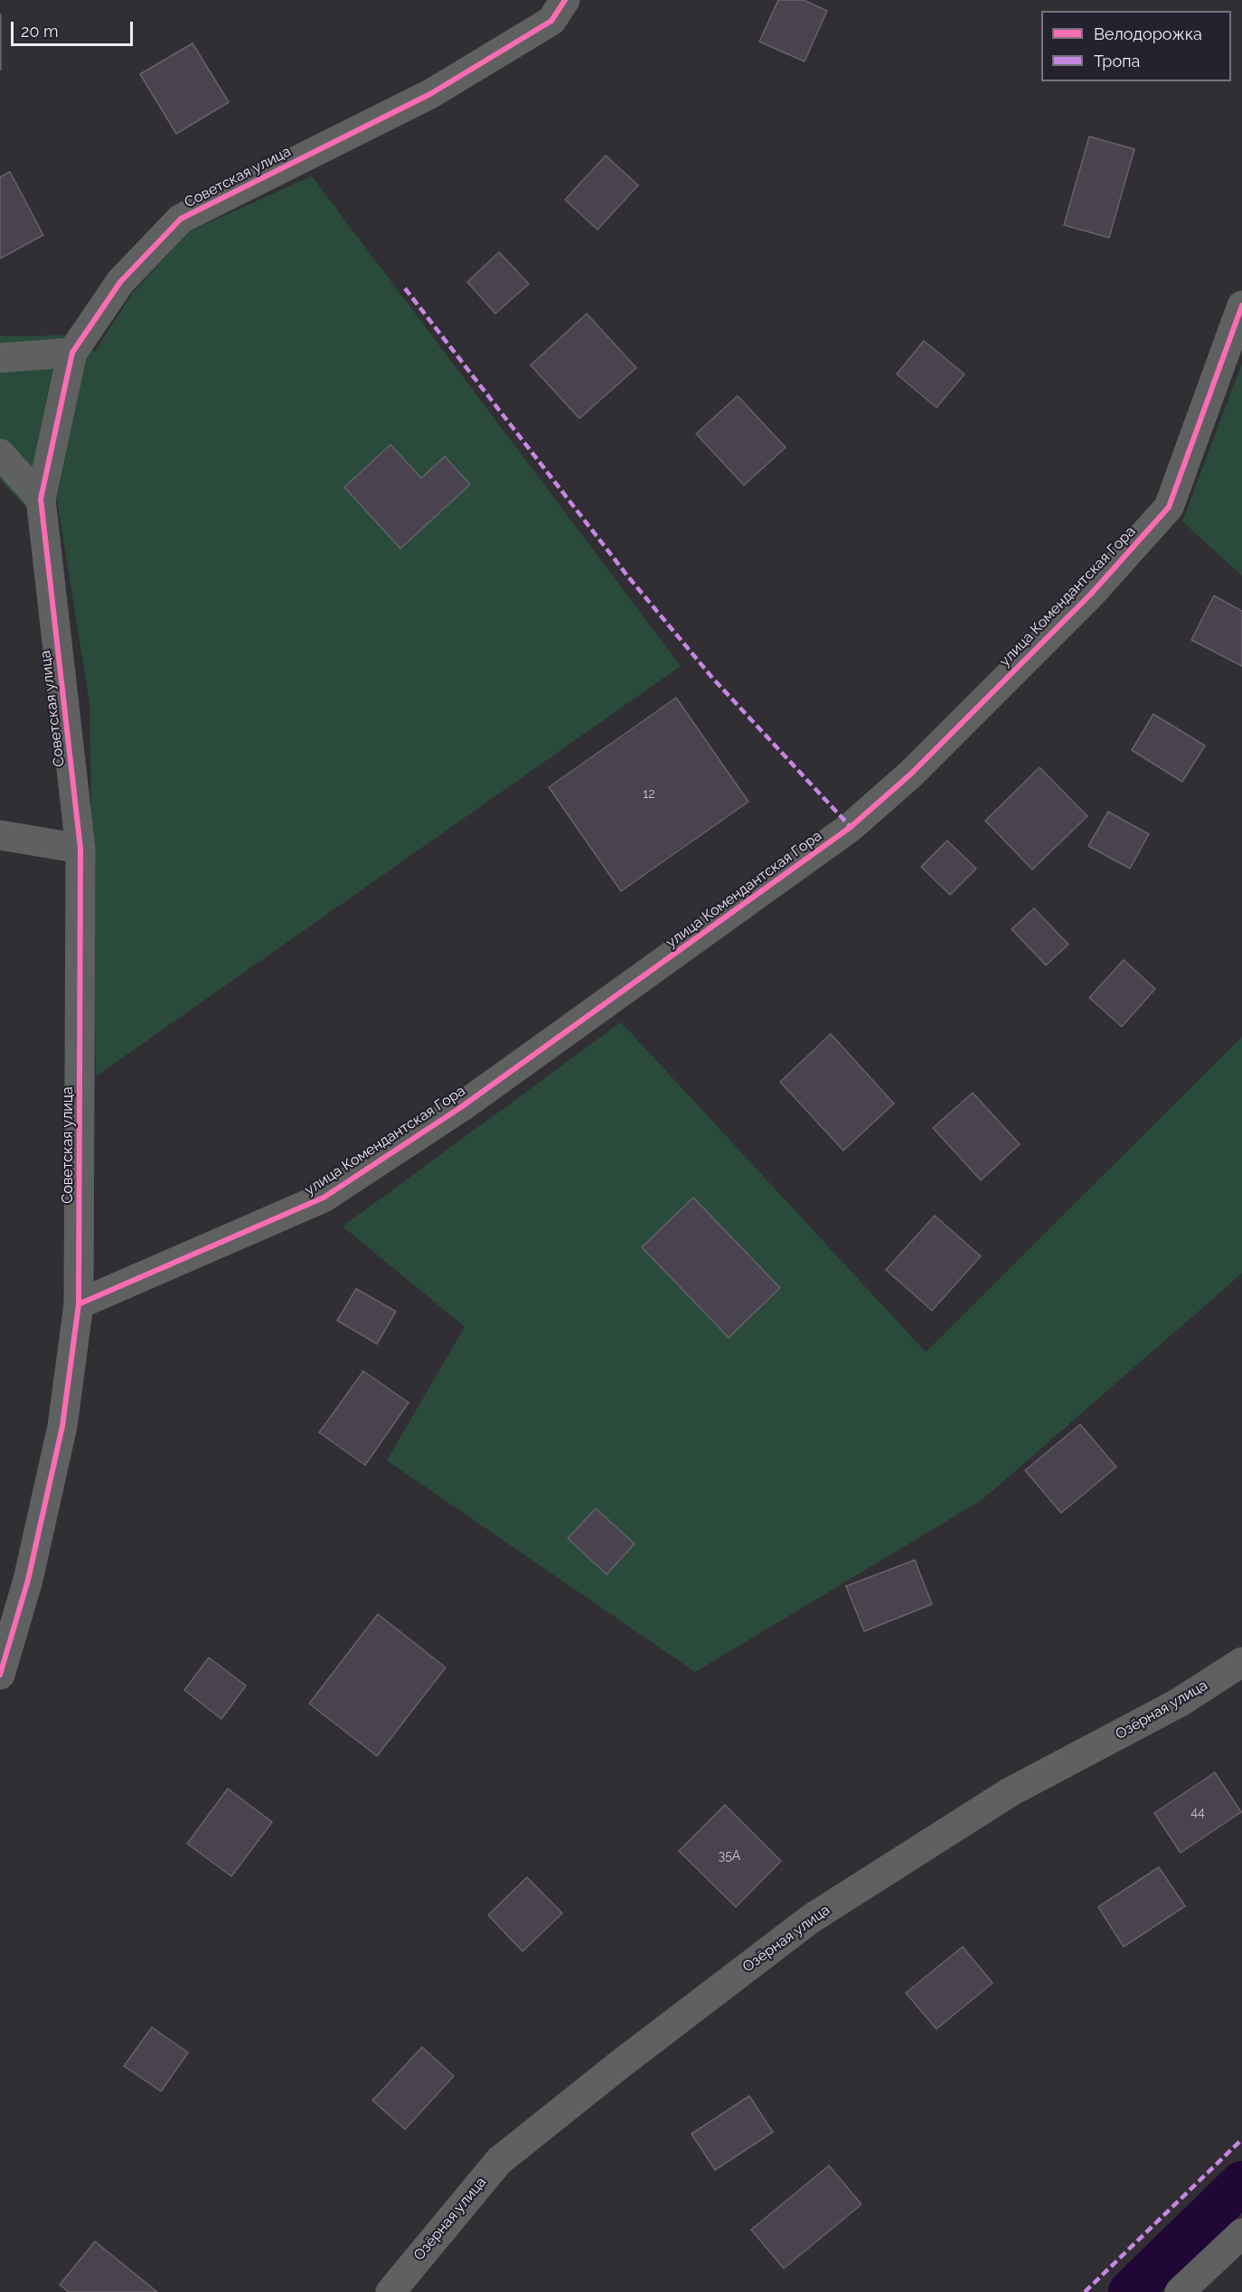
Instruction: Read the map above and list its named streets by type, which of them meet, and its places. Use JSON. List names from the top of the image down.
{
  "streets": {
    "street": ["Советская улица", "улица Комендантская Гора", "Озёрная улица"]
  },
  "crossings": [
    ["Советская улица", "улица Комендантская Гора"]
  ],
  "house_numbers": ["12", "44", "35А"],
  "legend": ["Велодорожка", "Тропа"],
  "scale_bar": "20 m"
}
